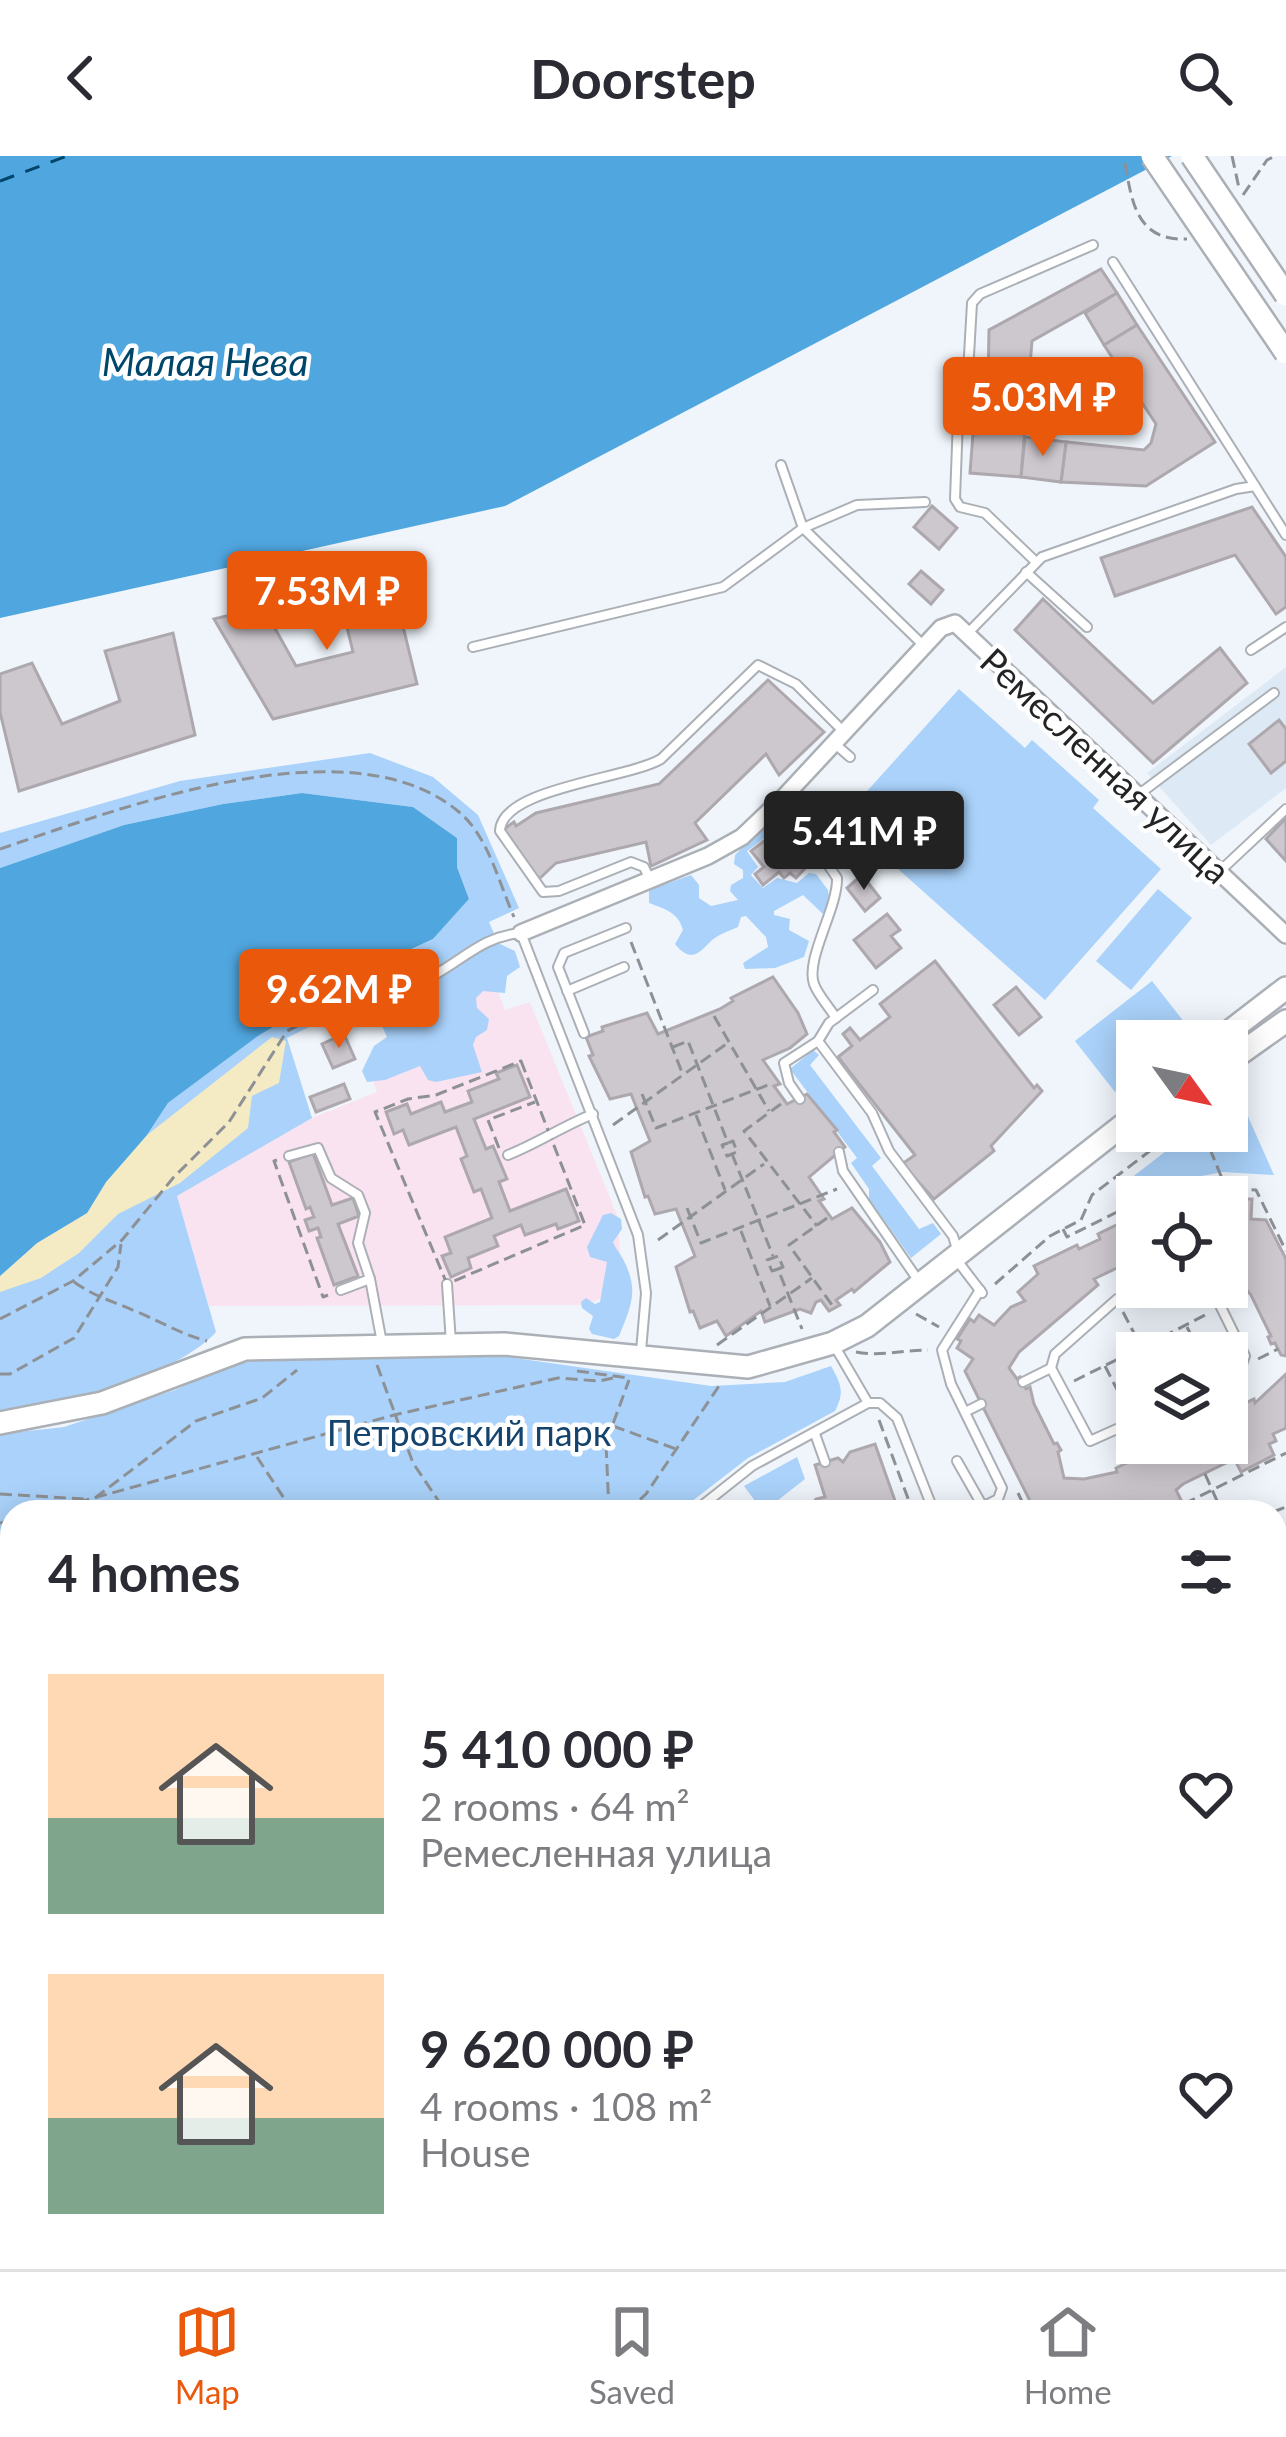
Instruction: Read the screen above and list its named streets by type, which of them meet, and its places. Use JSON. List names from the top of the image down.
{
  "streets": {
    "street": ["Ремесленная улица"]
  },
  "water": ["Малая Нева"],
  "parks": ["Петровский парк"],
  "north": "bottom right",
  "page": {
    "header": "Doorstep",
    "price": [
      "5.03M ₽",
      "7.53M ₽",
      "5.41M ₽",
      "9.62M ₽"
    ],
    "heading": "4 homes",
    "list": [
      {
        "name": "5 410 000 ₽",
        "note": "2 rooms · 64 m² · Ремесленная улица"
      },
      {
        "name": "9 620 000 ₽",
        "note": "4 rooms · 108 m² · House"
      }
    ],
    "tabs": ["Map", "Saved", "Home"]
  }
}
